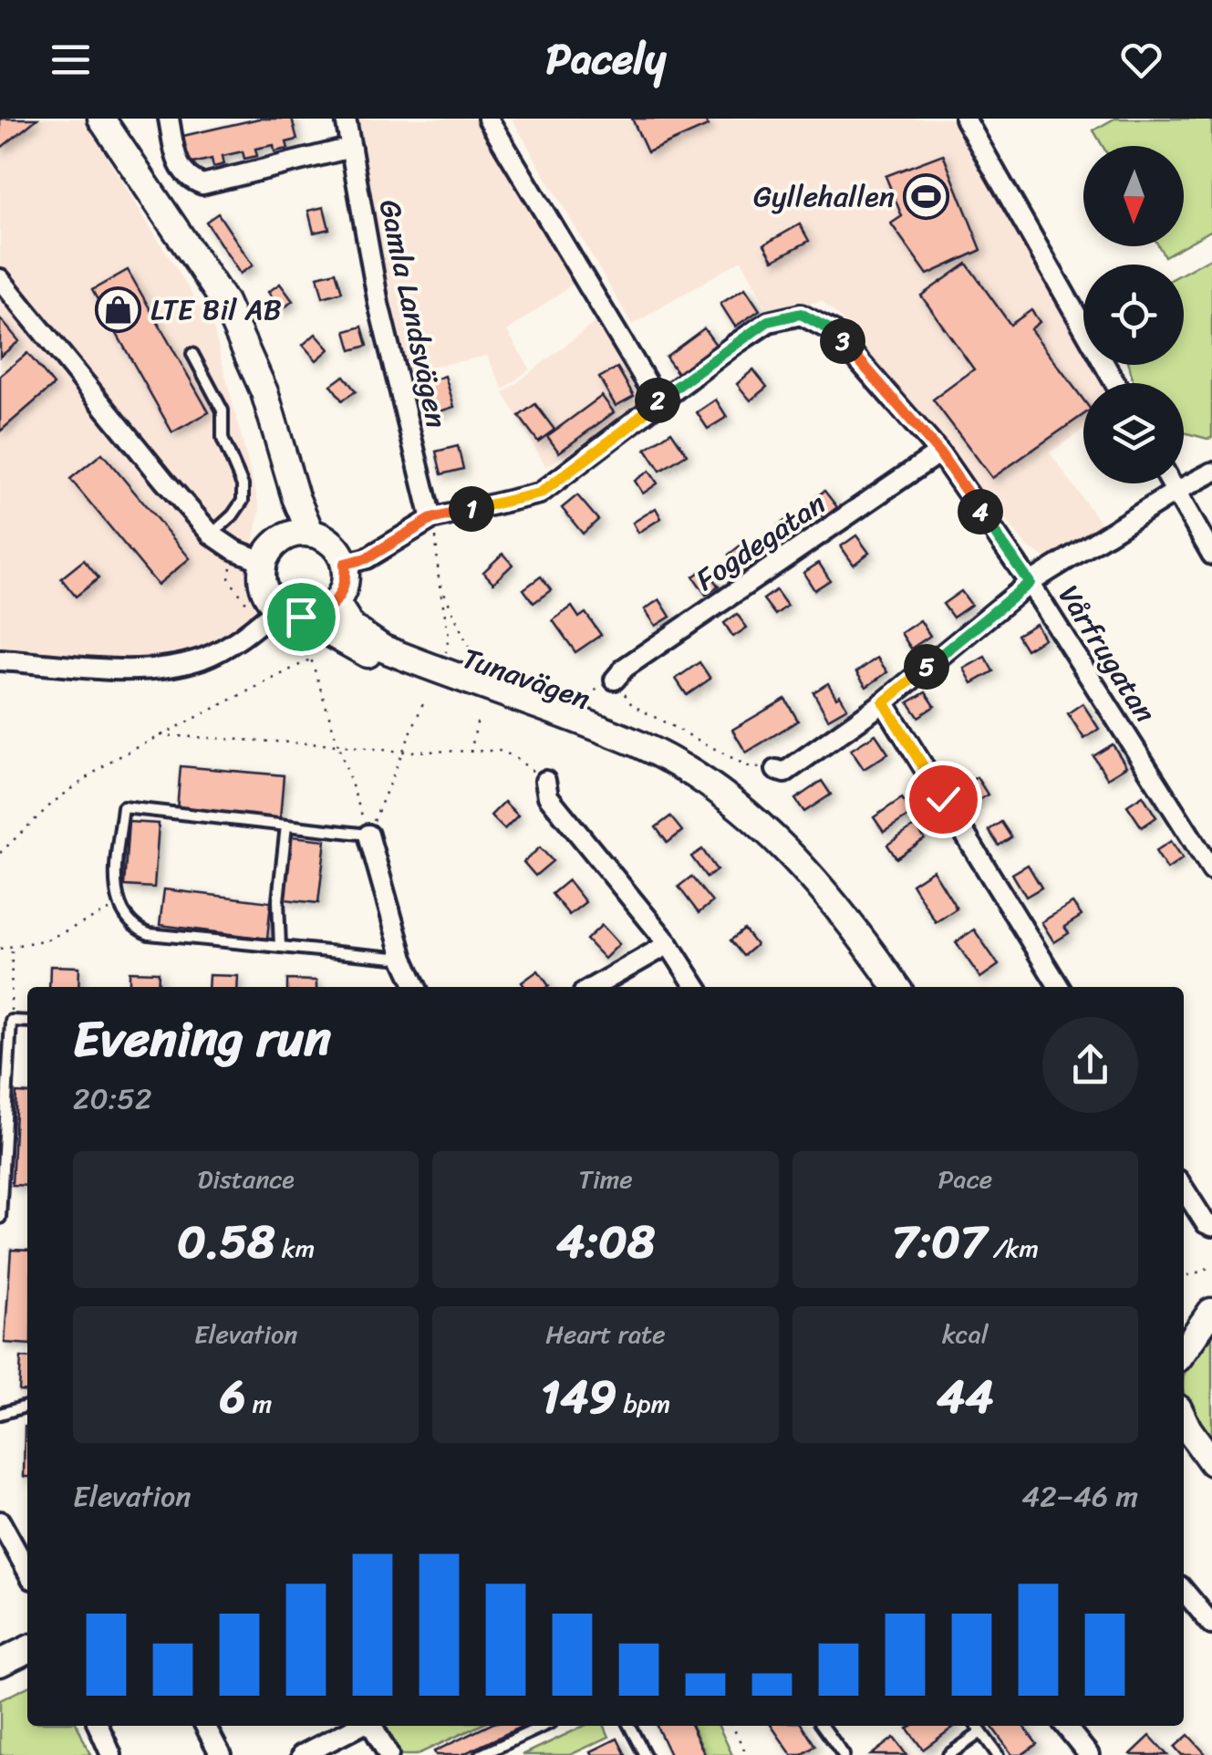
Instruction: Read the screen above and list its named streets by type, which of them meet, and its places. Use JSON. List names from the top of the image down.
{
  "streets": {
    "street": [
      "Gamla Landsvägen",
      "Fogdegatan",
      "Vårfrugatan",
      "Tunavägen"
    ]
  },
  "crossings": [
    ["Fogdegatan", "Vårfrugatan"]
  ],
  "places": {
    "sports": ["Gyllehallen"],
    "shop": ["LTE Bil AB"]
  },
  "north": "bottom",
  "page": {
    "header": "Pacely",
    "pins": [
      "3",
      "2",
      "1",
      "4",
      "5"
    ],
    "heading": ["Evening run", "20:52"],
    "stats": [
      ["Distance", "0.58 km"],
      ["Time", "4:08"],
      ["Pace", "7:07 /km"],
      ["Elevation", "6 m"],
      ["Heart rate", "149 bpm"],
      ["kcal", "44"]
    ],
    "chart": ["Elevation", "42–46 m"]
  }
}
